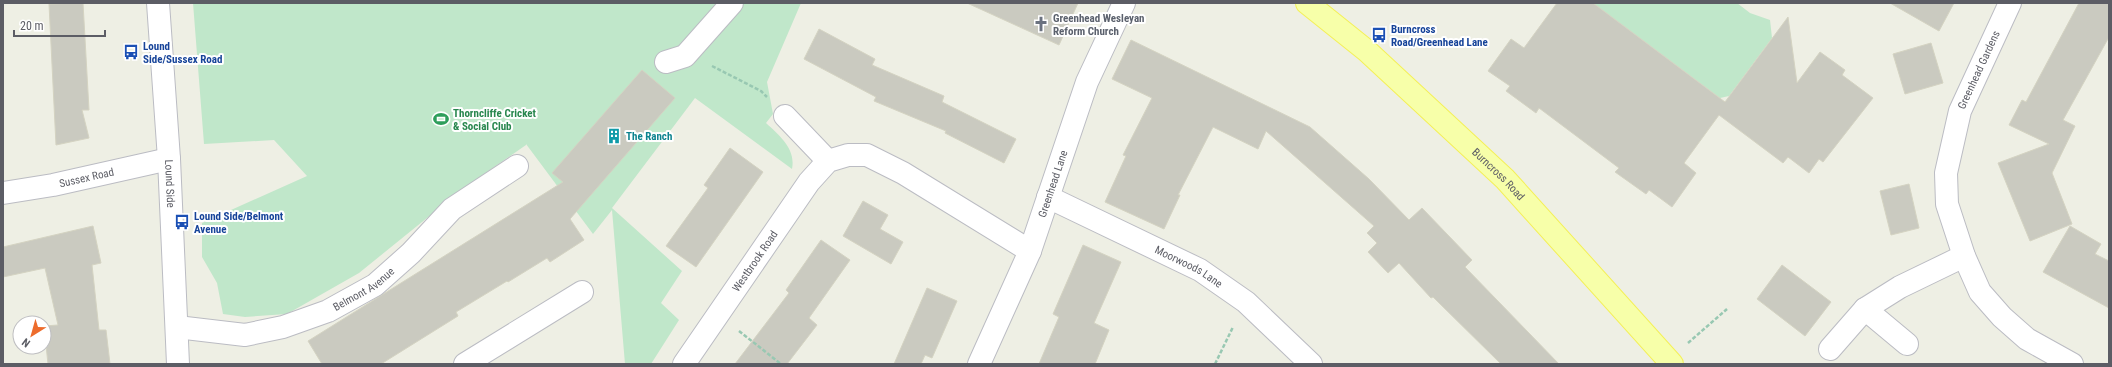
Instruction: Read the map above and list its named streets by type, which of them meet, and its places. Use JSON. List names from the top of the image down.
{
  "streets": {
    "main road": ["Burncross Road"],
    "street": [
      "Greenhead Gardens",
      "Sussex Road",
      "Lound Side",
      "Greenhead Lane",
      "Westbrook Road",
      "Moorwoods Lane",
      "Belmont Avenue"
    ]
  },
  "crossings": [
    ["Sussex Road", "Lound Side"],
    ["Lound Side", "Belmont Avenue"],
    ["Greenhead Lane", "Westbrook Road"],
    ["Greenhead Lane", "Moorwoods Lane"]
  ],
  "places": {
    "church": ["Greenhead Wesleyan Reform Church"],
    "bus stop": ["Burncross Road/Greenhead Lane", "Lound Side/Sussex Road", "Lound Side/Belmont Avenue"],
    "sports": ["Thorncliffe Cricket & Social Club"],
    "building": ["The Ranch"]
  },
  "scale_bar": "20 m",
  "north": "bottom left"
}
